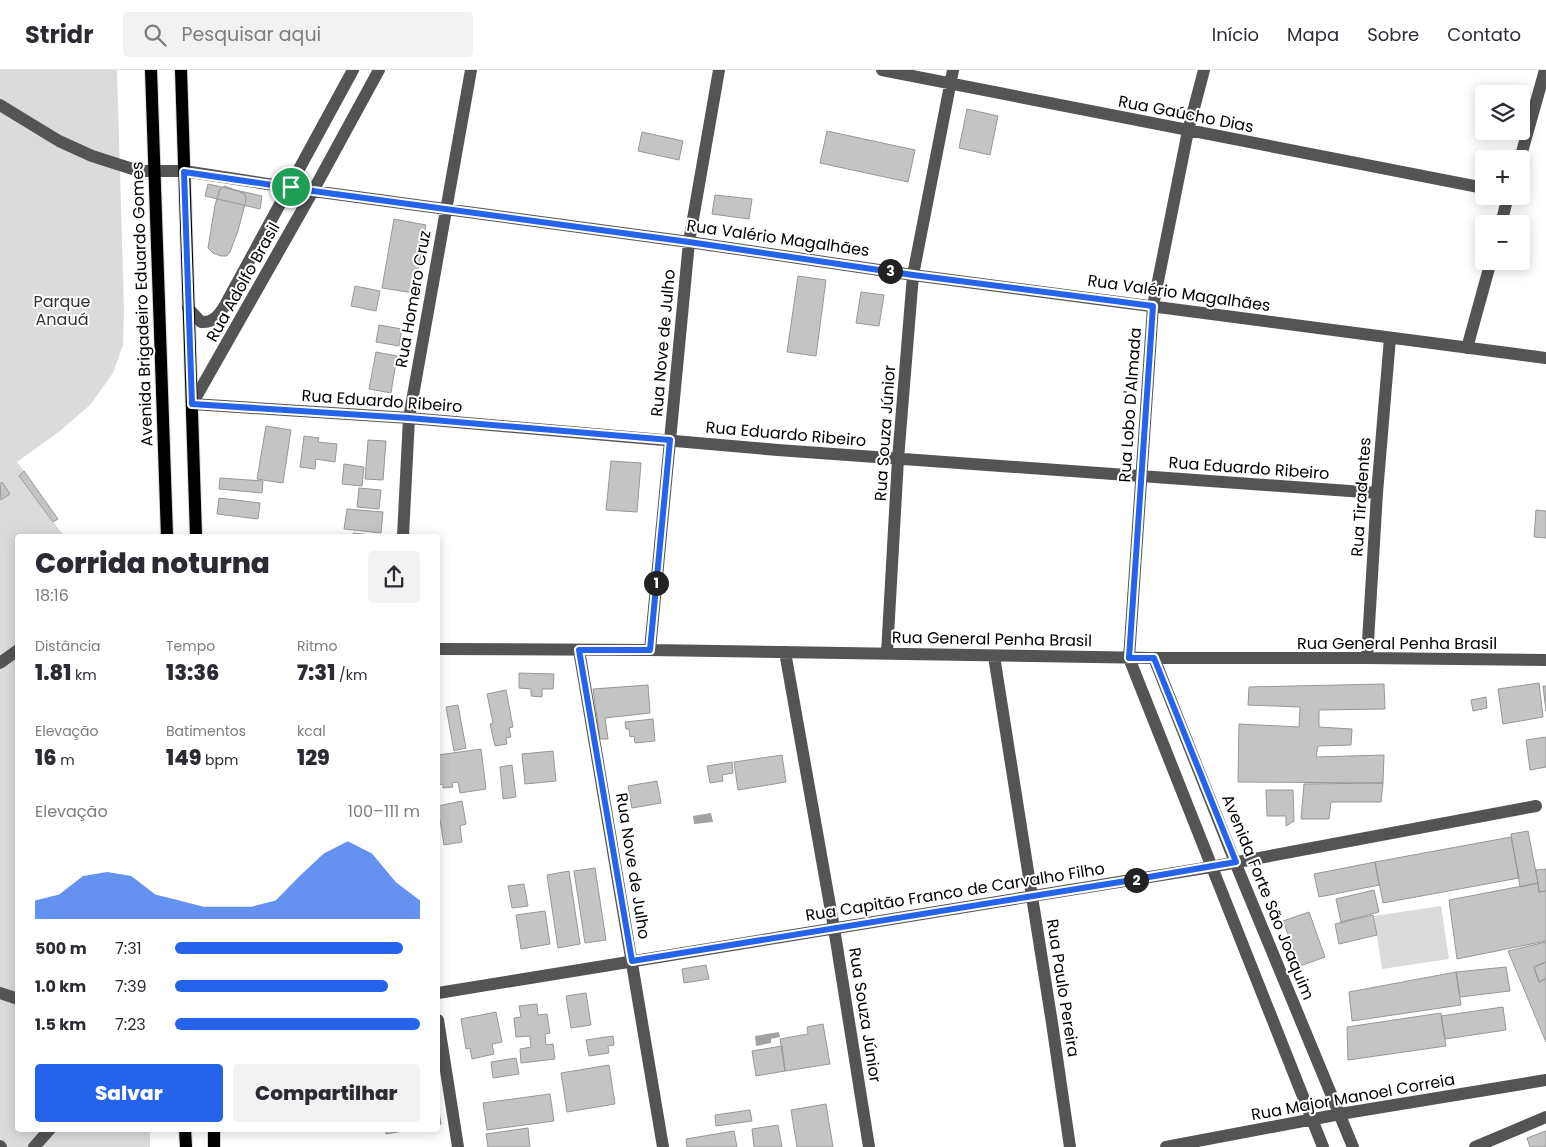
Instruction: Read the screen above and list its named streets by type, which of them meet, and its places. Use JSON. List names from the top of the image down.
{
  "streets": {
    "main road": ["Avenida Brigadeiro Eduardo Gomes"],
    "street": [
      "Rua Gaúcho Dias",
      "Rua Valério Magalhães",
      "Rua Adolfo Brasil",
      "Rua Homero Cruz",
      "Rua Nove de Julho",
      "Rua Eduardo Ribeiro",
      "Rua Lobo D'Almada",
      "Rua Souza Júnior",
      "Rua Tiradentes",
      "Rua General Penha Brasil",
      "Rua Capitão Franco de Carvalho Filho",
      "Avenida Forte São Joaquim",
      "Rua Paulo Pereira",
      "Rua Major Manoel Correia"
    ]
  },
  "crossings": [
    ["Rua Gaúcho Dias", "Rua Lobo D'Almada"],
    ["Rua Gaúcho Dias", "Rua Souza Júnior"],
    ["Rua Valério Magalhães", "Rua Adolfo Brasil"],
    ["Rua Valério Magalhães", "Rua Homero Cruz"],
    ["Rua Valério Magalhães", "Avenida Brigadeiro Eduardo Gomes"],
    ["Rua Valério Magalhães", "Rua Nove de Julho"],
    ["Rua Valério Magalhães", "Rua Lobo D'Almada"],
    ["Rua Valério Magalhães", "Rua Souza Júnior"],
    ["Rua Valério Magalhães", "Rua Tiradentes"],
    ["Rua Adolfo Brasil", "Rua Eduardo Ribeiro"],
    ["Rua Homero Cruz", "Rua Eduardo Ribeiro"],
    ["Rua Nove de Julho", "Rua Eduardo Ribeiro"],
    ["Rua Nove de Julho", "Rua General Penha Brasil"],
    ["Rua Nove de Julho", "Rua Capitão Franco de Carvalho Filho"],
    ["Rua Eduardo Ribeiro", "Rua Lobo D'Almada"],
    ["Rua Eduardo Ribeiro", "Rua Souza Júnior"],
    ["Rua Eduardo Ribeiro", "Rua Tiradentes"],
    ["Rua Lobo D'Almada", "Rua General Penha Brasil"],
    ["Rua Souza Júnior", "Rua General Penha Brasil"],
    ["Rua Souza Júnior", "Rua Capitão Franco de Carvalho Filho"],
    ["Rua Tiradentes", "Rua General Penha Brasil"],
    ["Rua General Penha Brasil", "Avenida Forte São Joaquim"],
    ["Rua General Penha Brasil", "Rua Paulo Pereira"],
    ["Rua Capitão Franco de Carvalho Filho", "Avenida Forte São Joaquim"],
    ["Rua Capitão Franco de Carvalho Filho", "Rua Paulo Pereira"],
    ["Avenida Forte São Joaquim", "Rua Major Manoel Correia"]
  ],
  "parks": ["Parque Anauá"],
  "page": {
    "header": "Stridr",
    "search": "Pesquisar aqui",
    "nav": [
      "Início",
      "Mapa",
      "Sobre",
      "Contato"
    ],
    "map_buttons": ["+", "−"],
    "pins": ["3", "1", "2"],
    "heading": ["Corrida noturna", "18:16"],
    "stats": [
      ["Distância", "1.81 km"],
      ["Tempo", "13:36"],
      ["Ritmo", "7:31 /km"],
      ["Elevação", "16 m"],
      ["Batimentos", "149 bpm"],
      ["kcal", "129"]
    ],
    "chart": ["Elevação", "100–111 m"],
    "list": [
      {
        "name": "500 m",
        "note": "7:31"
      },
      {
        "name": "1.0 km",
        "note": "7:39"
      },
      {
        "name": "1.5 km",
        "note": "7:23"
      }
    ],
    "buttons": ["Salvar", "Compartilhar"]
  }
}
